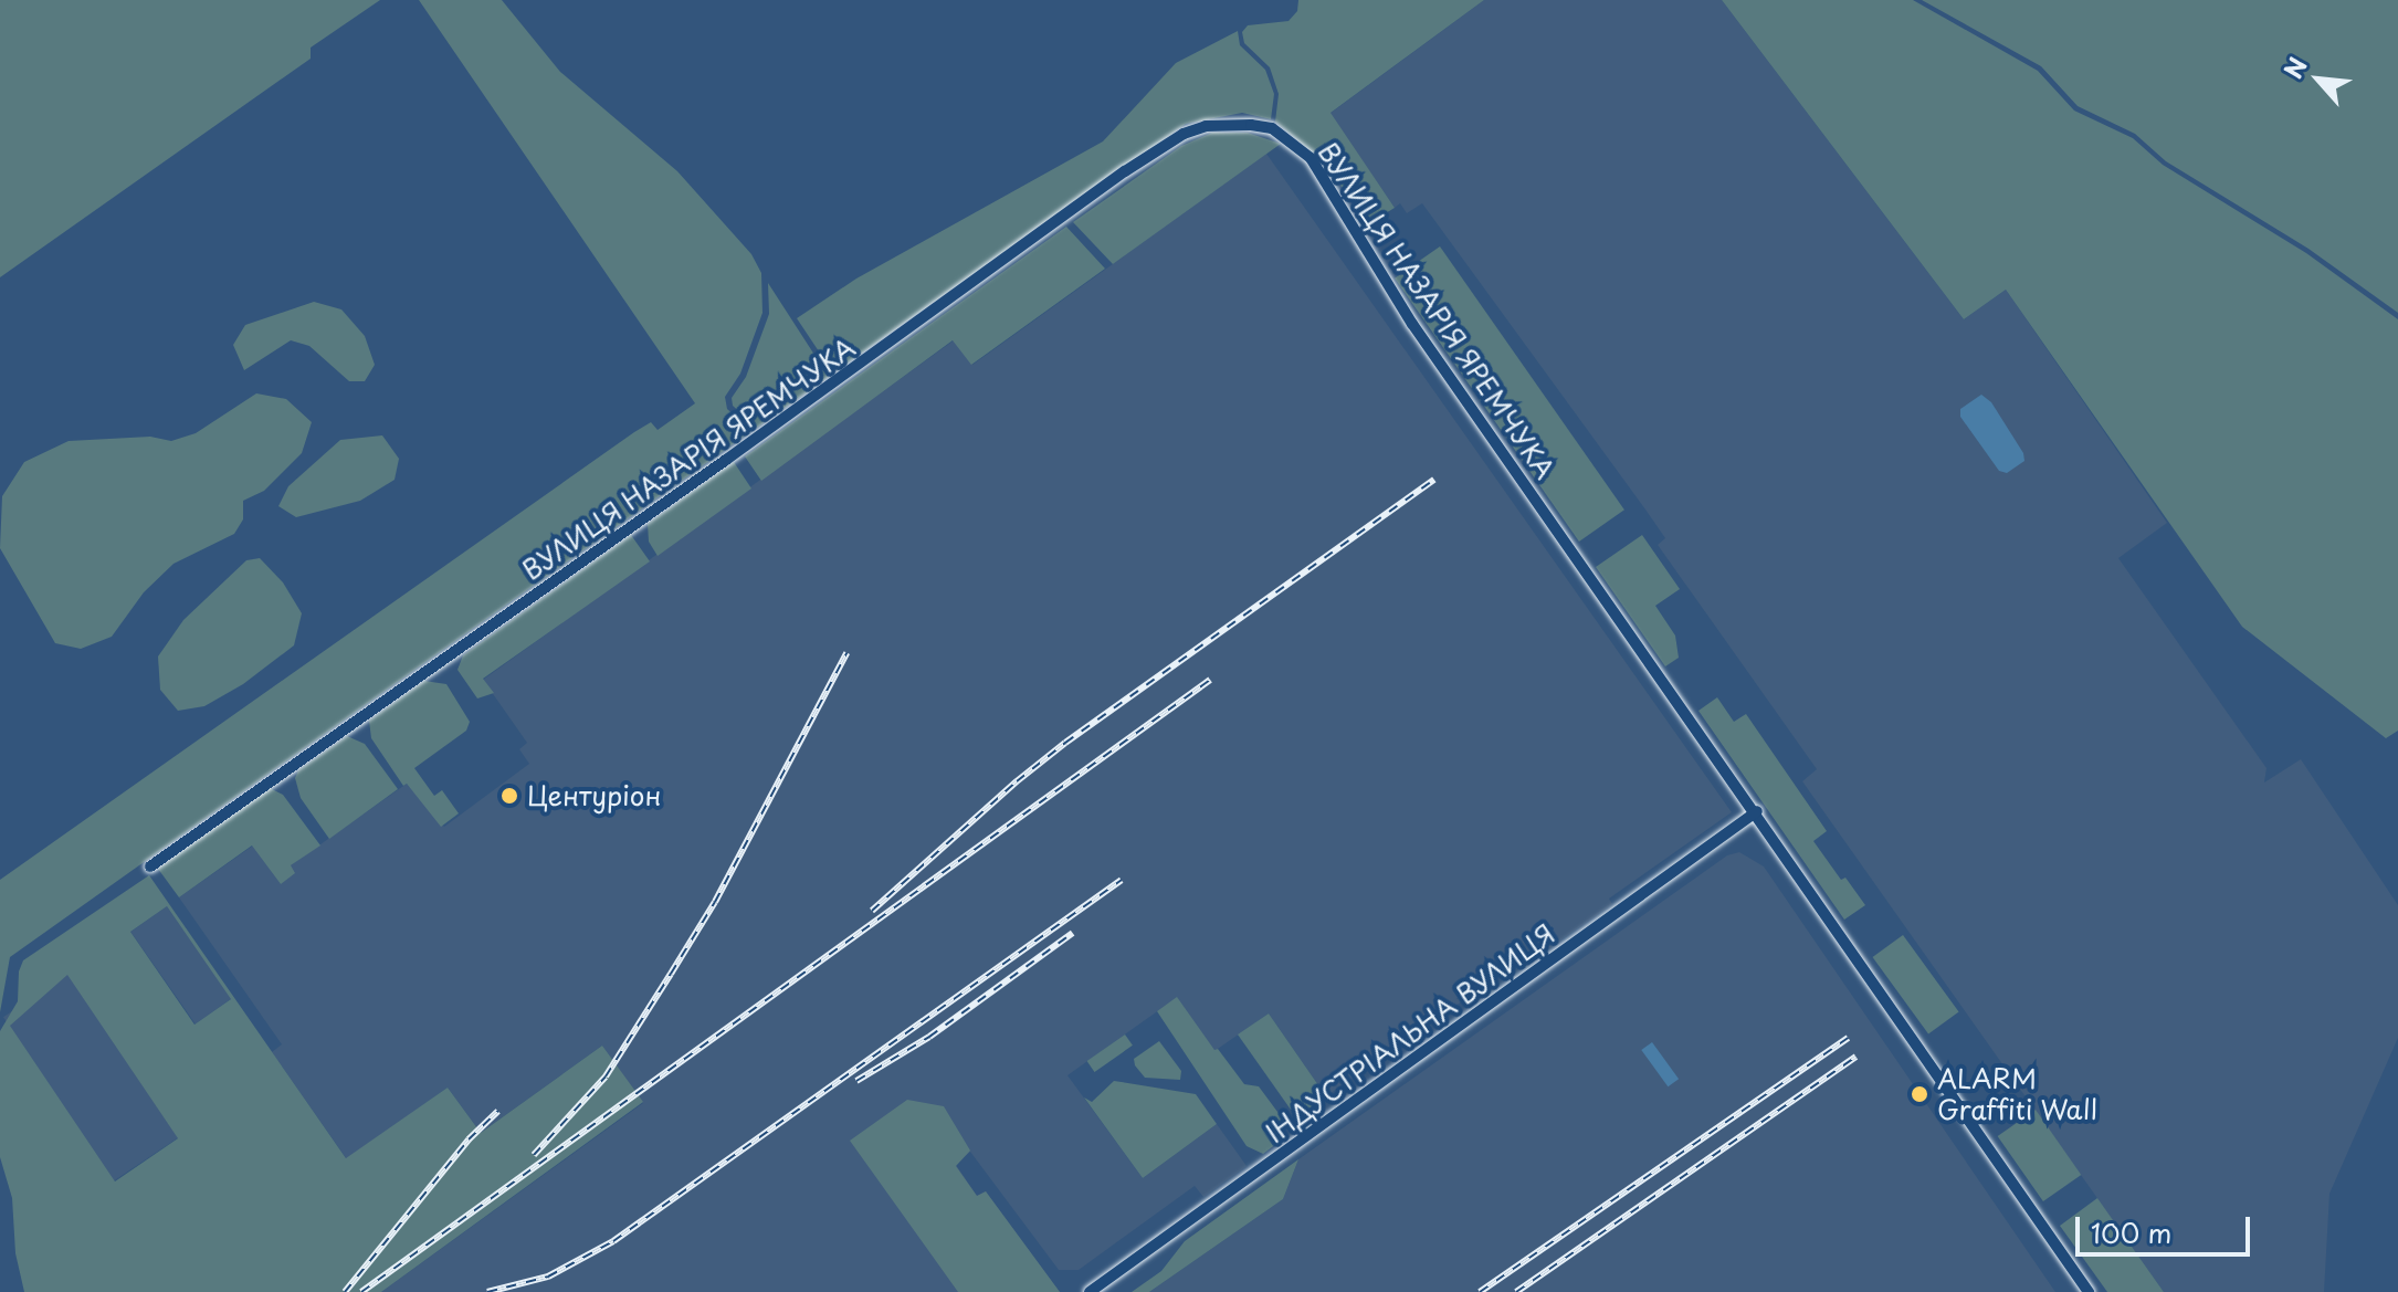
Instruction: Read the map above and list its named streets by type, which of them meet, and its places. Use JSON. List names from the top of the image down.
{
  "streets": {
    "street": ["ВУЛИЦЯ НАЗАРІЯ ЯРЕМЧУКА", "ІНДУСТРІАЛЬНА ВУЛИЦЯ"]
  },
  "crossings": [
    ["ВУЛИЦЯ НАЗАРІЯ ЯРЕМЧУКА", "ІНДУСТРІАЛЬНА ВУЛИЦЯ"]
  ],
  "places": ["Центуріон", "ALARM Graffiti Wall"],
  "scale_bar": "100 m",
  "north": "top left"
}
